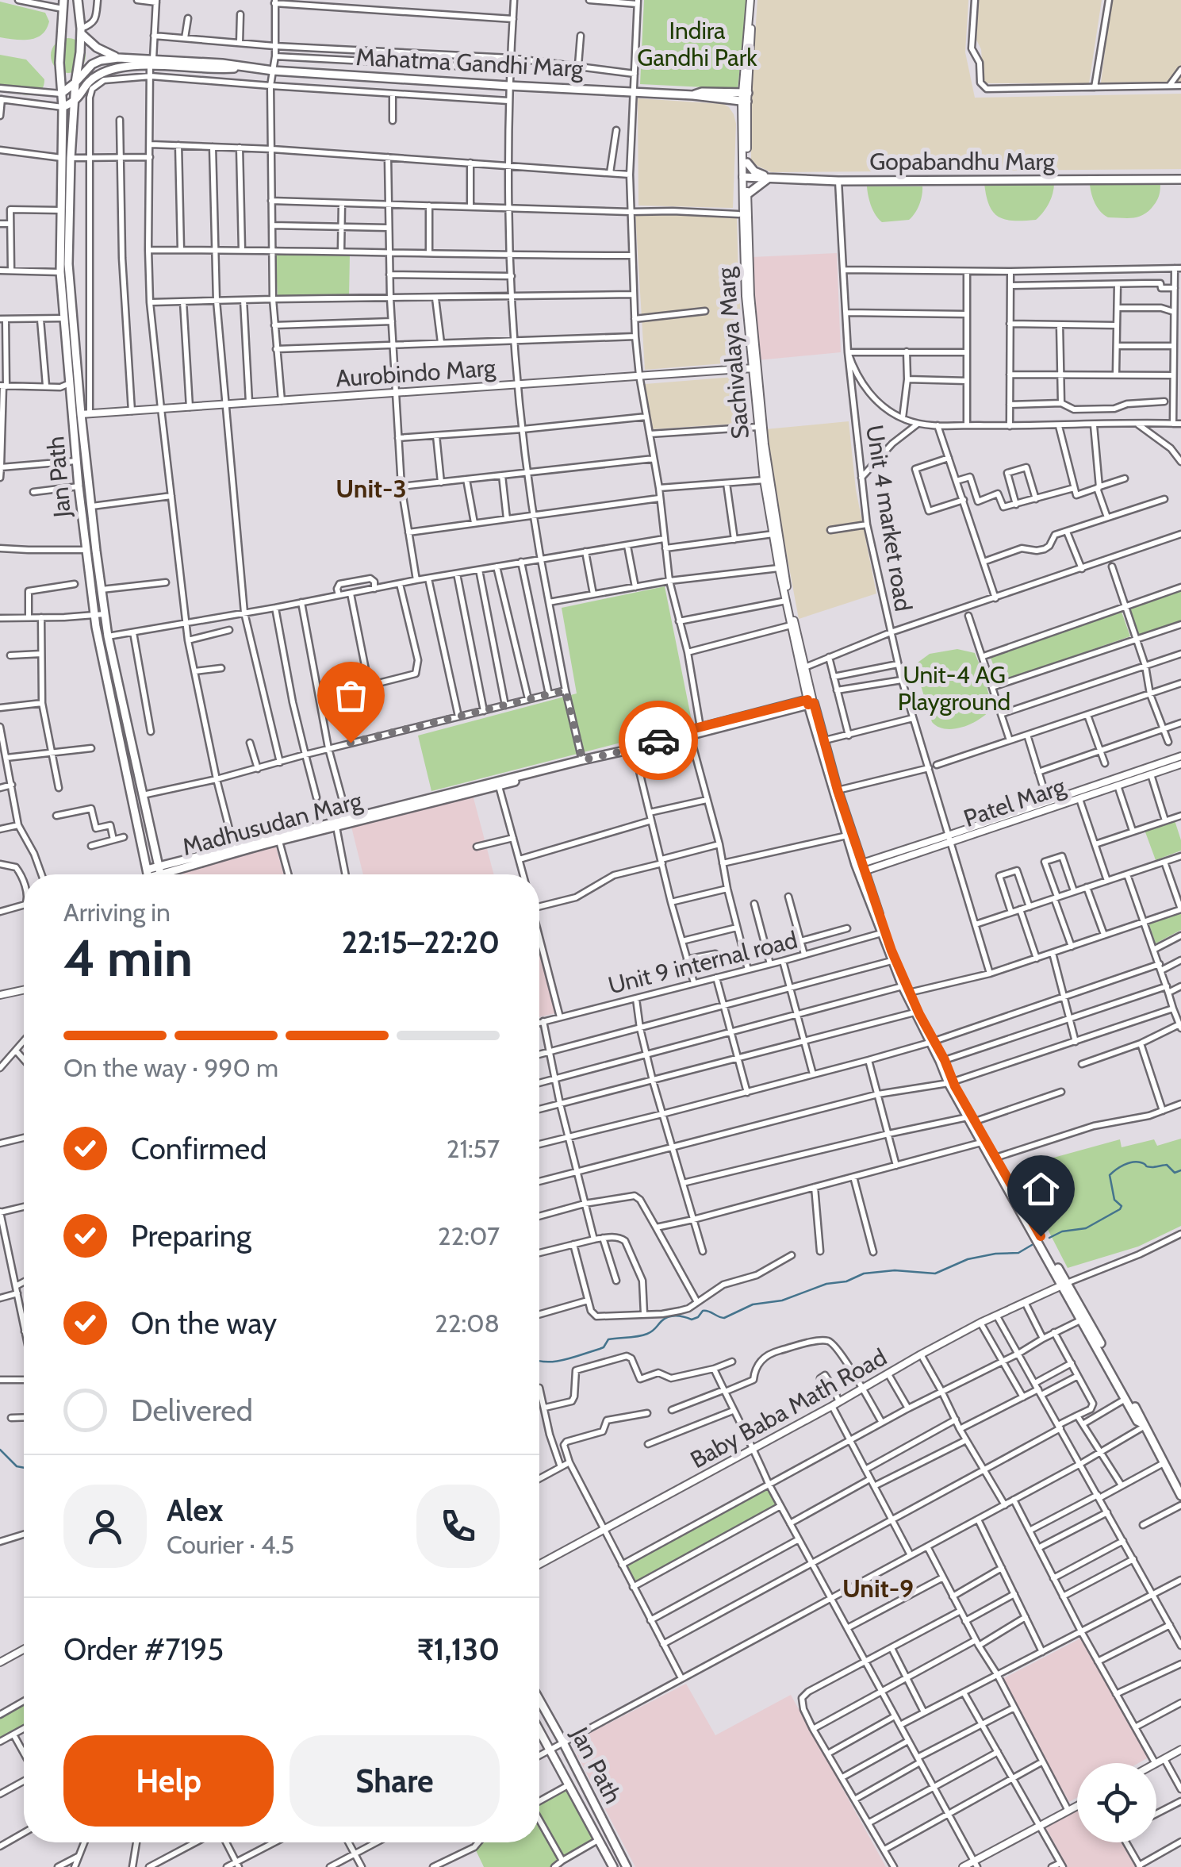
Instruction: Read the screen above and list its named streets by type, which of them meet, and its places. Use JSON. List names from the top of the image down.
{
  "streets": {
    "main road": [
      "Mahatma Gandhi Marg",
      "Gopabandhu Marg",
      "Sachivalaya Marg",
      "Jan Path",
      "Madhusudan Marg"
    ],
    "street": [
      "Aurobindo Marg",
      "Unit 4 market road",
      "Patel Marg",
      "Unit 9 internal road",
      "Baby Baba Math Road"
    ]
  },
  "crossings": [
    ["Mahatma Gandhi Marg", "Sachivalaya Marg"],
    ["Mahatma Gandhi Marg", "Jan Path"],
    ["Gopabandhu Marg", "Sachivalaya Marg"],
    ["Gopabandhu Marg", "Unit 4 market road"],
    ["Sachivalaya Marg", "Aurobindo Marg"],
    ["Sachivalaya Marg", "Patel Marg"],
    ["Sachivalaya Marg", "Madhusudan Marg"],
    ["Sachivalaya Marg", "Unit 9 internal road"],
    ["Sachivalaya Marg", "Baby Baba Math Road"],
    ["Aurobindo Marg", "Jan Path"],
    ["Jan Path", "Madhusudan Marg"],
    ["Unit 4 market road", "Patel Marg"]
  ],
  "districts": ["Unit-3", "Unit-9"],
  "parks": ["Indira Gandhi Park", "Unit-4 AG Playground"],
  "page": {
    "heading": ["4 min", "Arriving in", "22:15–22:20"],
    "panel": [
      "Alex",
      "Courier · 4.5",
      "Order #7195",
      "₹1,130"
    ],
    "bar": "On the way · 990 m",
    "list": [
      ["Confirmed", "21:57"],
      ["Preparing", "22:07"],
      ["On the way", "22:08"],
      "Delivered"
    ],
    "buttons": ["Help", "Share"]
  }
}
